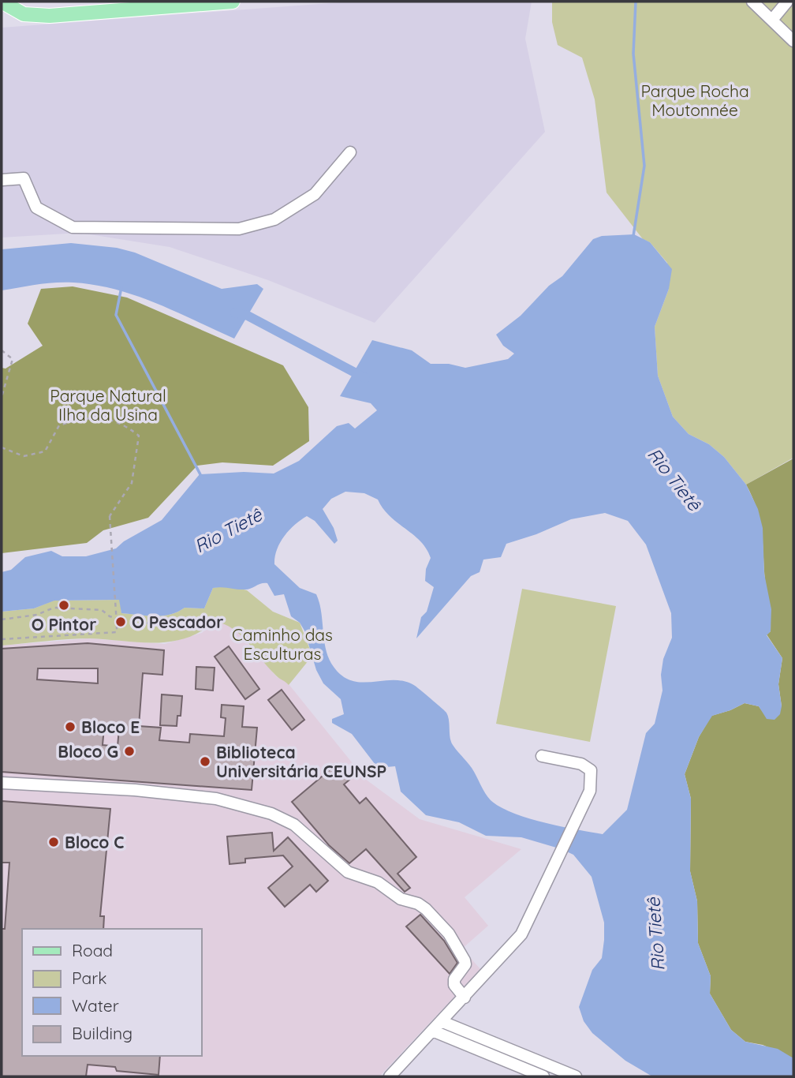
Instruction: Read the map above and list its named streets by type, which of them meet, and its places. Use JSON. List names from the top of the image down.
{
  "water": ["Rio Tietê"],
  "parks": ["Parque Rocha Moutonnée", "Parque Natural Ilha da Usina", "Caminho das Esculturas"],
  "places": [
    "O Pintor",
    "O Pescador",
    "Bloco E",
    "Bloco G",
    "Biblioteca Universitária CEUNSP",
    "Bloco C"
  ],
  "legend": [
    "Road",
    "Park",
    "Water",
    "Building"
  ]
}
